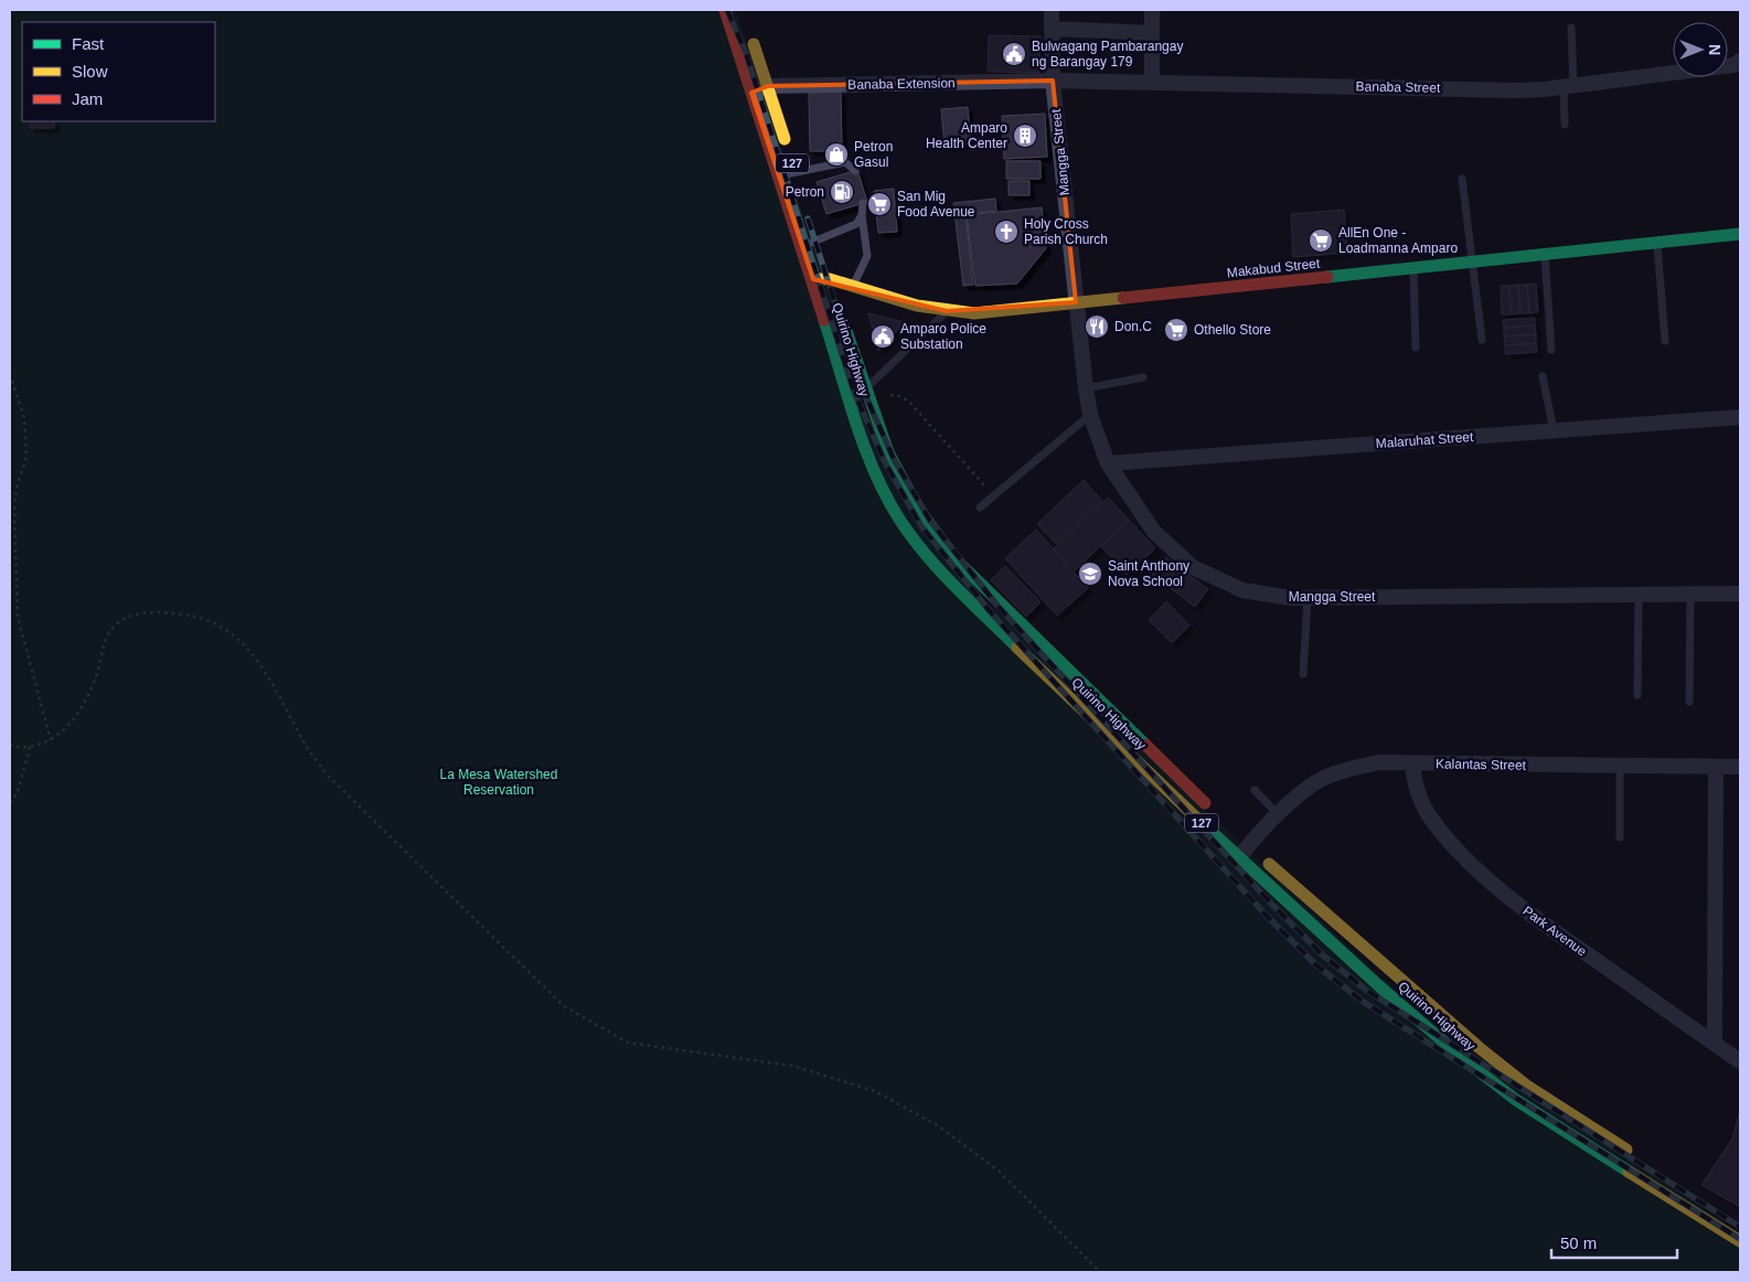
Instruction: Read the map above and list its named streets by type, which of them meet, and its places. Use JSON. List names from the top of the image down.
{
  "streets": {
    "main road": ["127", "Makabud Street", "Quirino Highway"],
    "street": [
      "Banaba Extension",
      "Banaba Street",
      "Mangga Street",
      "Malaruhat Street",
      "Kalantas Street",
      "Park Avenue"
    ]
  },
  "crossings": [
    ["Banaba Extension", "Banaba Street"],
    ["Banaba Extension", "Mangga Street"],
    ["Banaba Extension", "127"],
    ["Banaba Extension", "Quirino Highway"],
    ["Banaba Street", "Mangga Street"],
    ["Mangga Street", "Makabud Street"],
    ["Mangga Street", "Malaruhat Street"],
    ["Makabud Street", "Quirino Highway"],
    ["Quirino Highway", "Kalantas Street"],
    ["Kalantas Street", "Park Avenue"]
  ],
  "parks": ["La Mesa Watershed Reservation"],
  "places": {
    "public building": ["Bulwagang Pambarangay ng Barangay 179", "Amparo Police Substation"],
    "building": ["Amparo Health Center"],
    "shop": ["Petron Gasul"],
    "fuel station": ["Petron"],
    "supermarket": ["San Mig Food Avenue", "AllEn One - Loadmanna Amparo", "Othello Store"],
    "church": ["Holy Cross Parish Church"],
    "restaurant": ["Don.C"],
    "school or university": ["Saint Anthony Nova School"]
  },
  "legend": ["Fast", "Slow", "Jam"],
  "scale_bar": "50 m",
  "north": "right"
}
